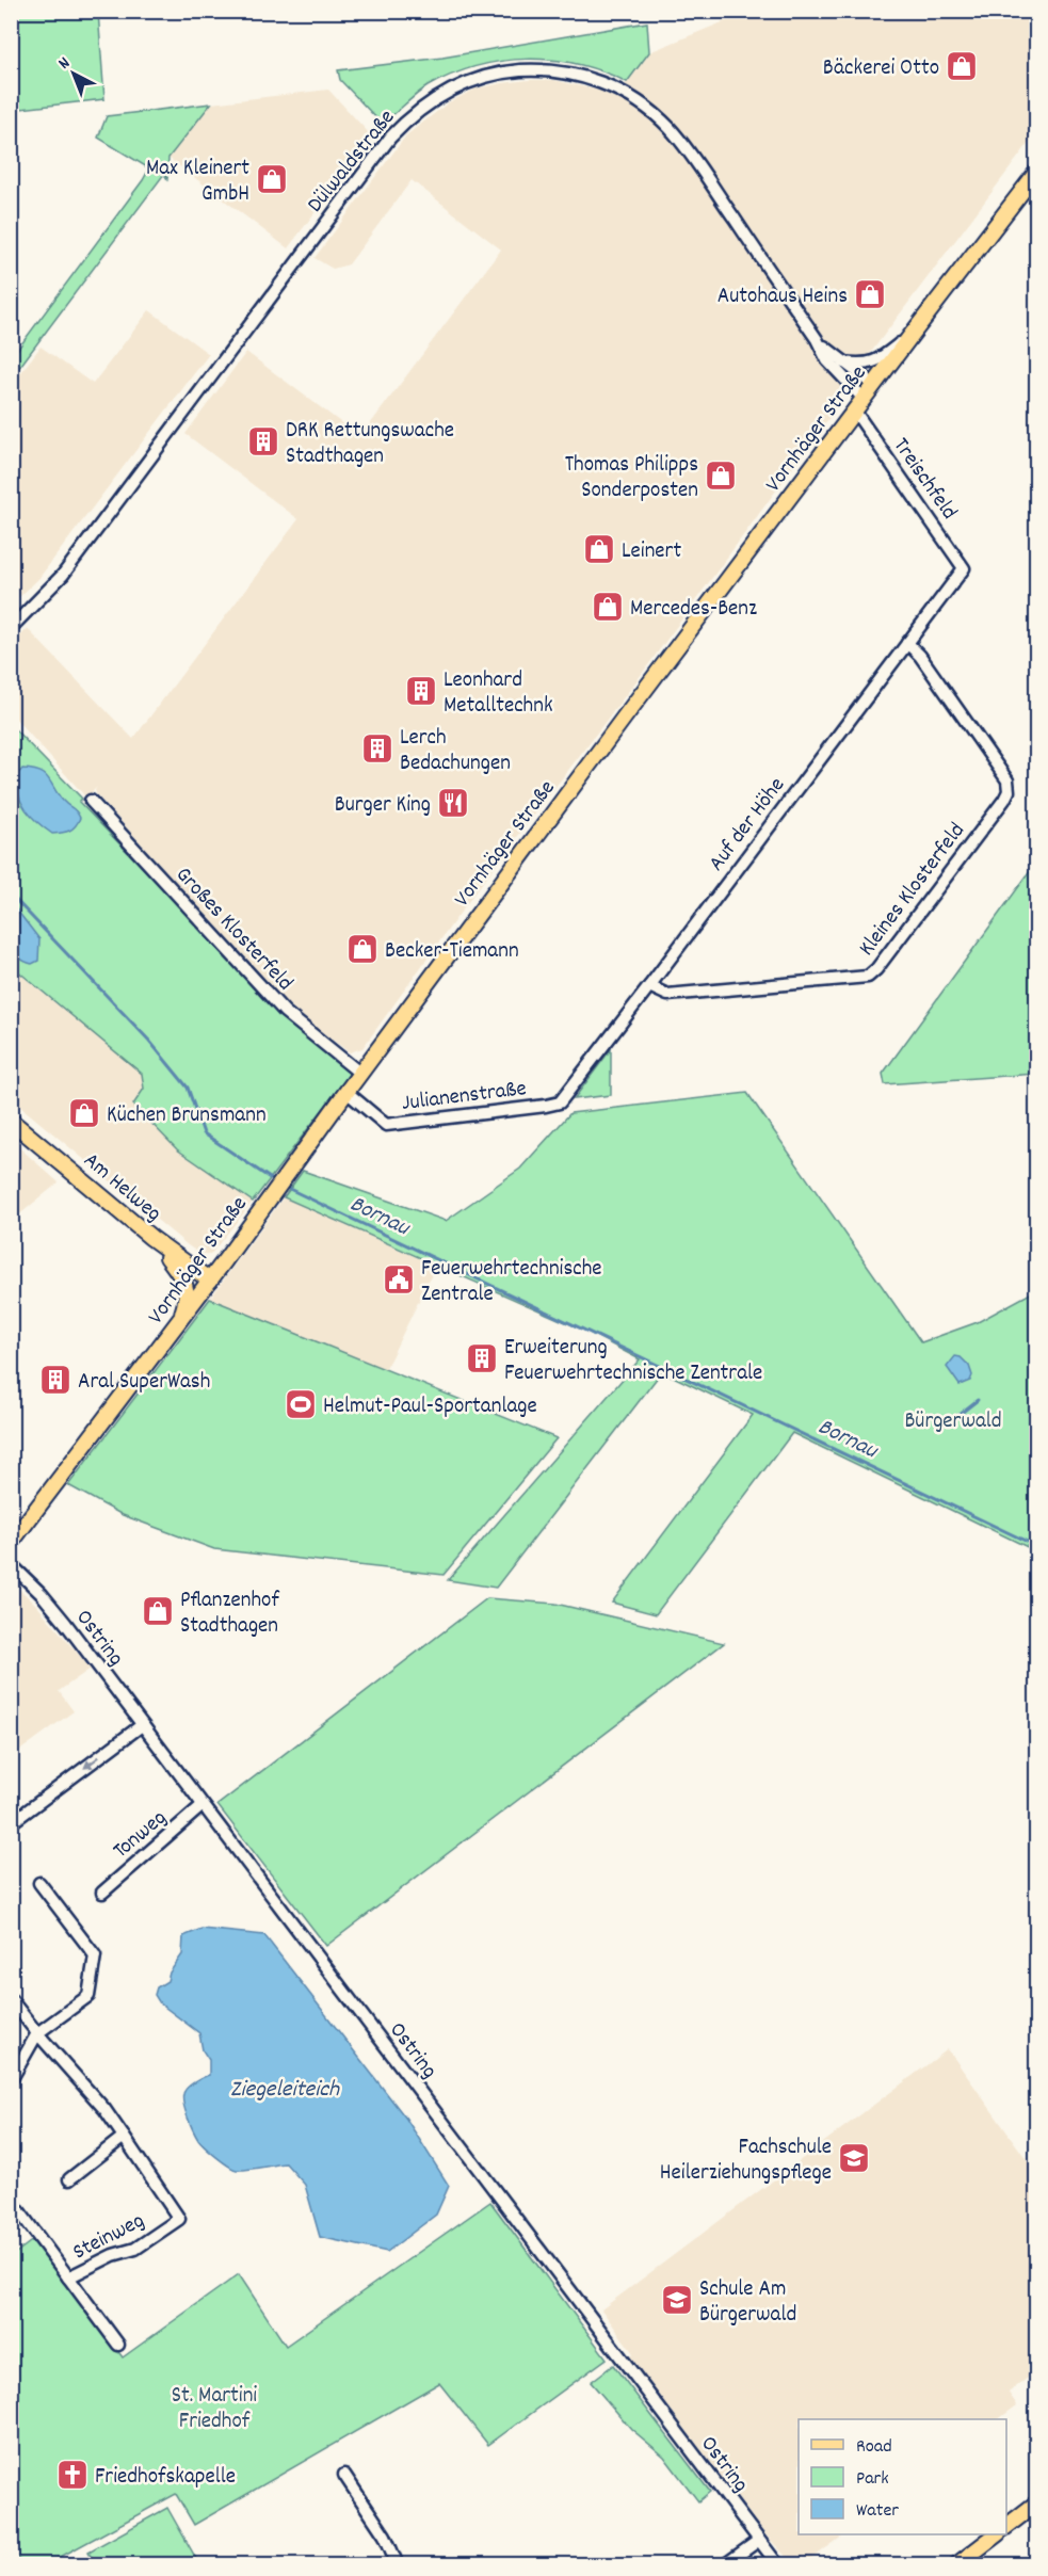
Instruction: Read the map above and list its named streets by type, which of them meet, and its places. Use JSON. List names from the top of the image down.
{
  "streets": {
    "main road": ["Vornhäger Straße", "Am Helweg"],
    "street": [
      "Dülwaldstraße",
      "Treischfeld",
      "Auf der Höhe",
      "Kleines Klosterfeld",
      "Großes Klosterfeld",
      "Julianenstraße",
      "Ostring",
      "Tonweg",
      "Steinweg"
    ]
  },
  "crossings": [
    ["Dülwaldstraße", "Vornhäger Straße"],
    ["Dülwaldstraße", "Treischfeld"],
    ["Vornhäger Straße", "Treischfeld"],
    ["Vornhäger Straße", "Großes Klosterfeld"],
    ["Vornhäger Straße", "Julianenstraße"],
    ["Vornhäger Straße", "Am Helweg"],
    ["Treischfeld", "Auf der Höhe"],
    ["Auf der Höhe", "Kleines Klosterfeld"],
    ["Auf der Höhe", "Julianenstraße"],
    ["Ostring", "Tonweg"]
  ],
  "water": ["Bornau", "Ziegeleiteich"],
  "parks": ["Bürgerwald", "St. Martini Friedhof"],
  "places": {
    "shop": [
      "Bäckerei Otto",
      "Max Kleinert GmbH",
      "Autohaus Heins",
      "Thomas Philipps Sonderposten",
      "Leinert",
      "Mercedes-Benz",
      "Becker-Tiemann",
      "Küchen Brunsmann",
      "Pflanzenhof Stadthagen"
    ],
    "building": [
      "DRK Rettungswache Stadthagen",
      "Leonhard Metalltechnk",
      "Lerch Bedachungen",
      "Erweiterung Feuerwehrtechnische Zentrale",
      "Aral SuperWash"
    ],
    "restaurant": ["Burger King"],
    "public building": ["Feuerwehrtechnische Zentrale"],
    "sports": ["Helmut-Paul-Sportanlage"],
    "school or university": ["Fachschule Heilerziehungspflege", "Schule Am Bürgerwald"],
    "church": ["Friedhofskapelle"]
  },
  "legend": ["Road", "Park", "Water"],
  "north": "top left"
}
